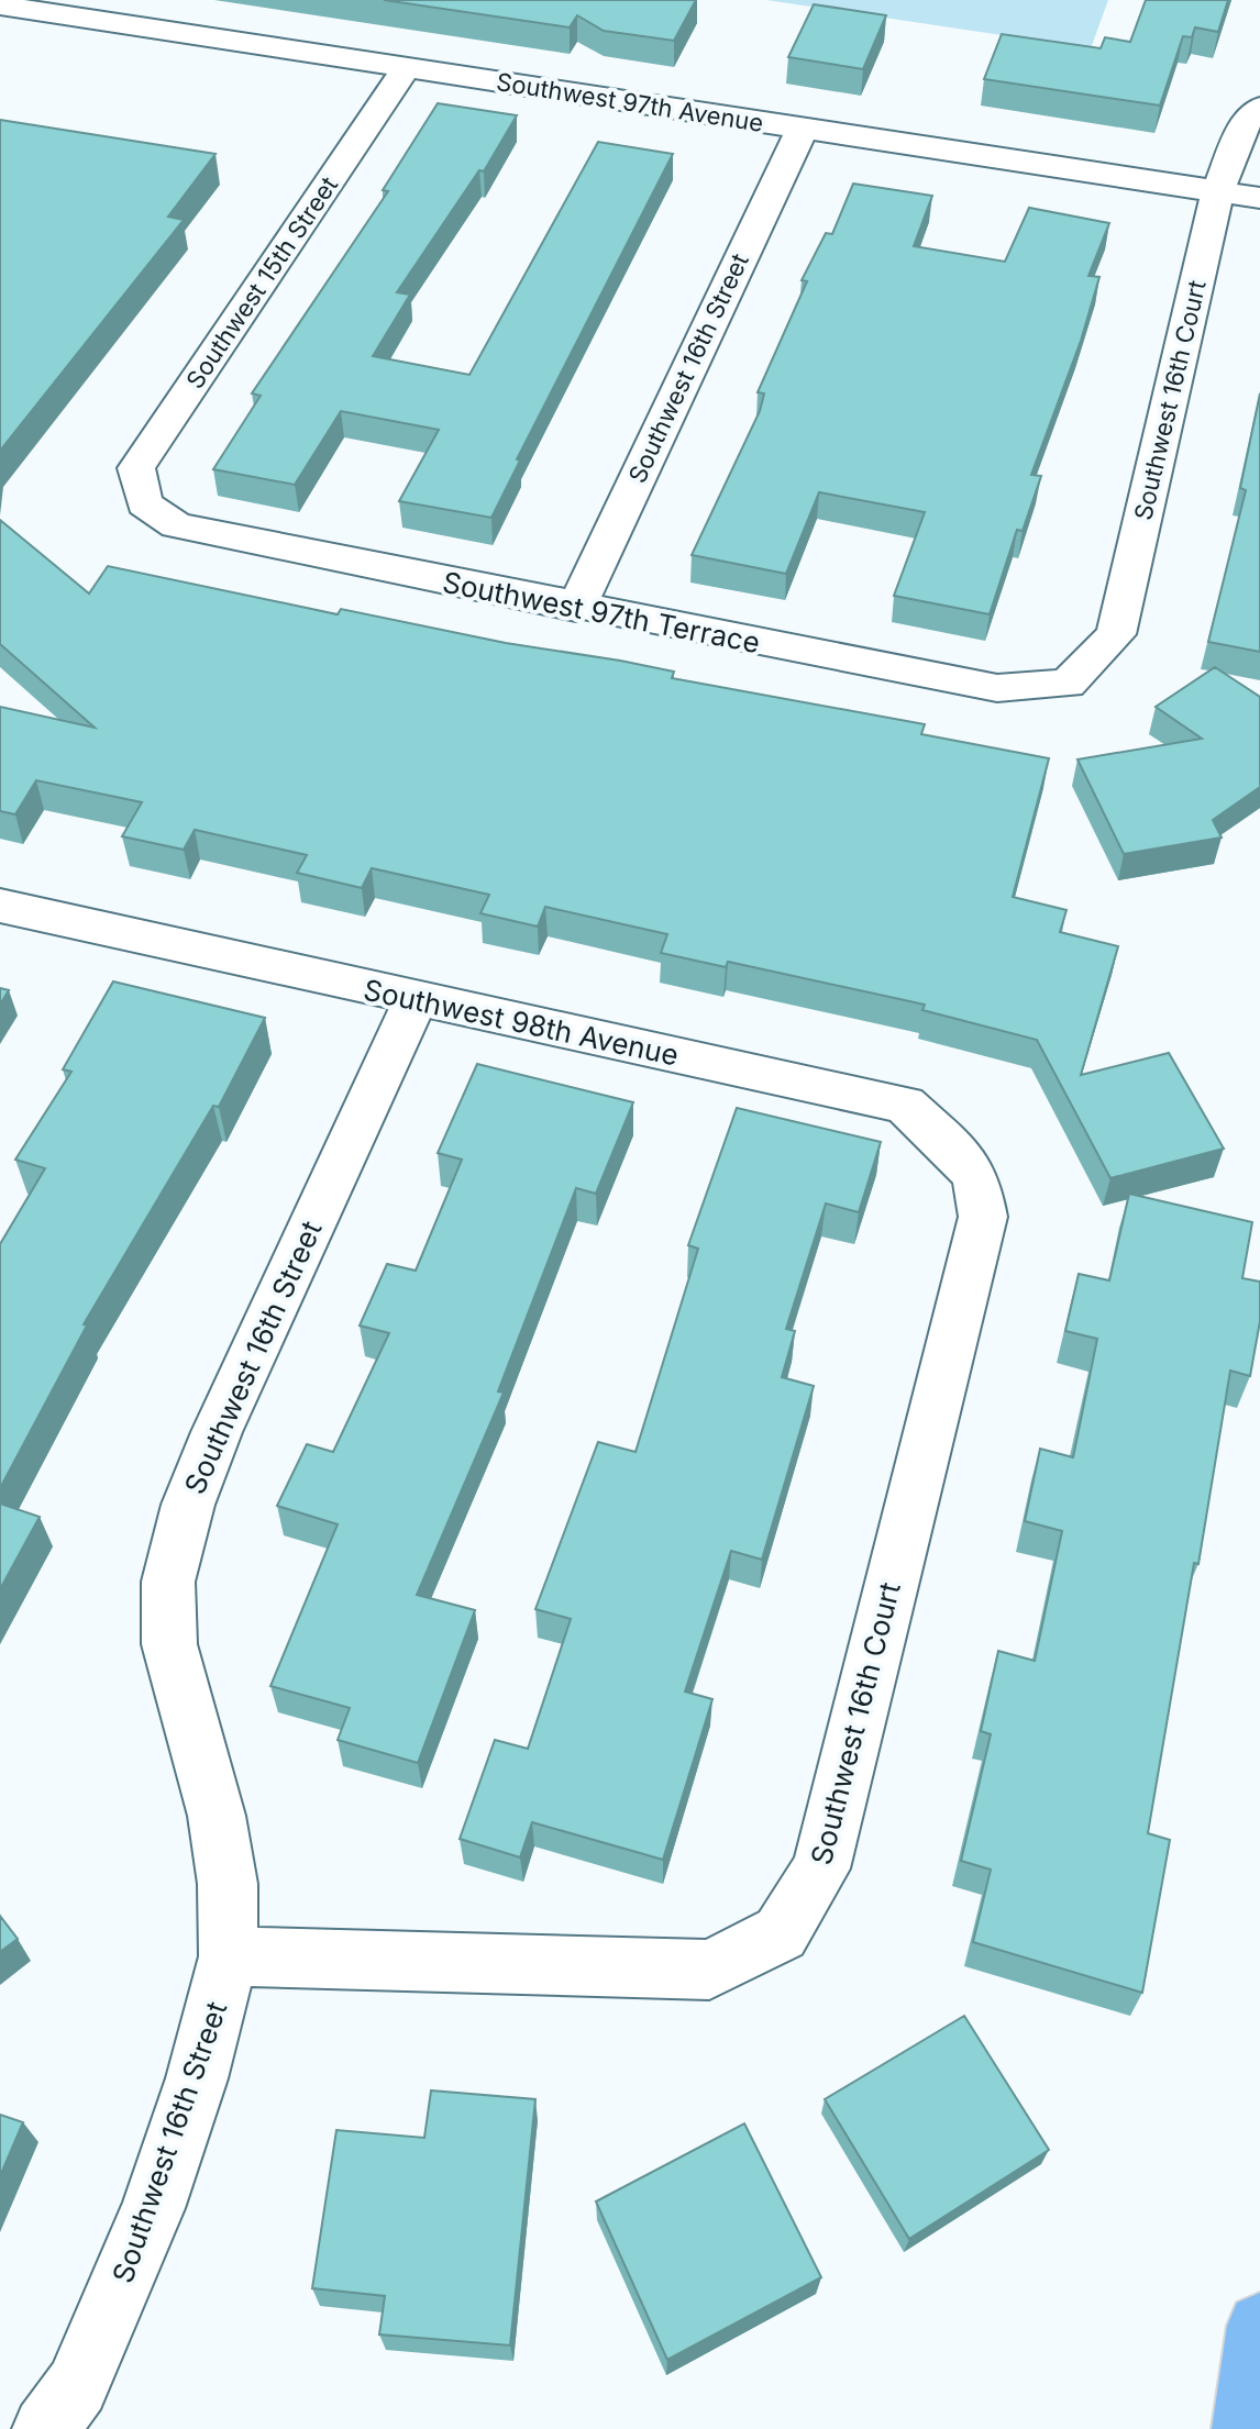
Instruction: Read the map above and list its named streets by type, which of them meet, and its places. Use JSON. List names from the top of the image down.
{
  "streets": {
    "street": [
      "Southwest 97th Avenue",
      "Southwest 15th Street",
      "Southwest 16th Street",
      "Southwest 16th Court",
      "Southwest 97th Terrace",
      "Southwest 98th Avenue"
    ]
  },
  "crossings": [
    ["Southwest 97th Avenue", "Southwest 15th Street"],
    ["Southwest 97th Avenue", "Southwest 16th Street"],
    ["Southwest 97th Avenue", "Southwest 16th Court"],
    ["Southwest 15th Street", "Southwest 97th Terrace"],
    ["Southwest 16th Street", "Southwest 16th Court"],
    ["Southwest 16th Street", "Southwest 97th Terrace"],
    ["Southwest 16th Street", "Southwest 98th Avenue"],
    ["Southwest 16th Court", "Southwest 97th Terrace"],
    ["Southwest 16th Court", "Southwest 98th Avenue"]
  ]
}
